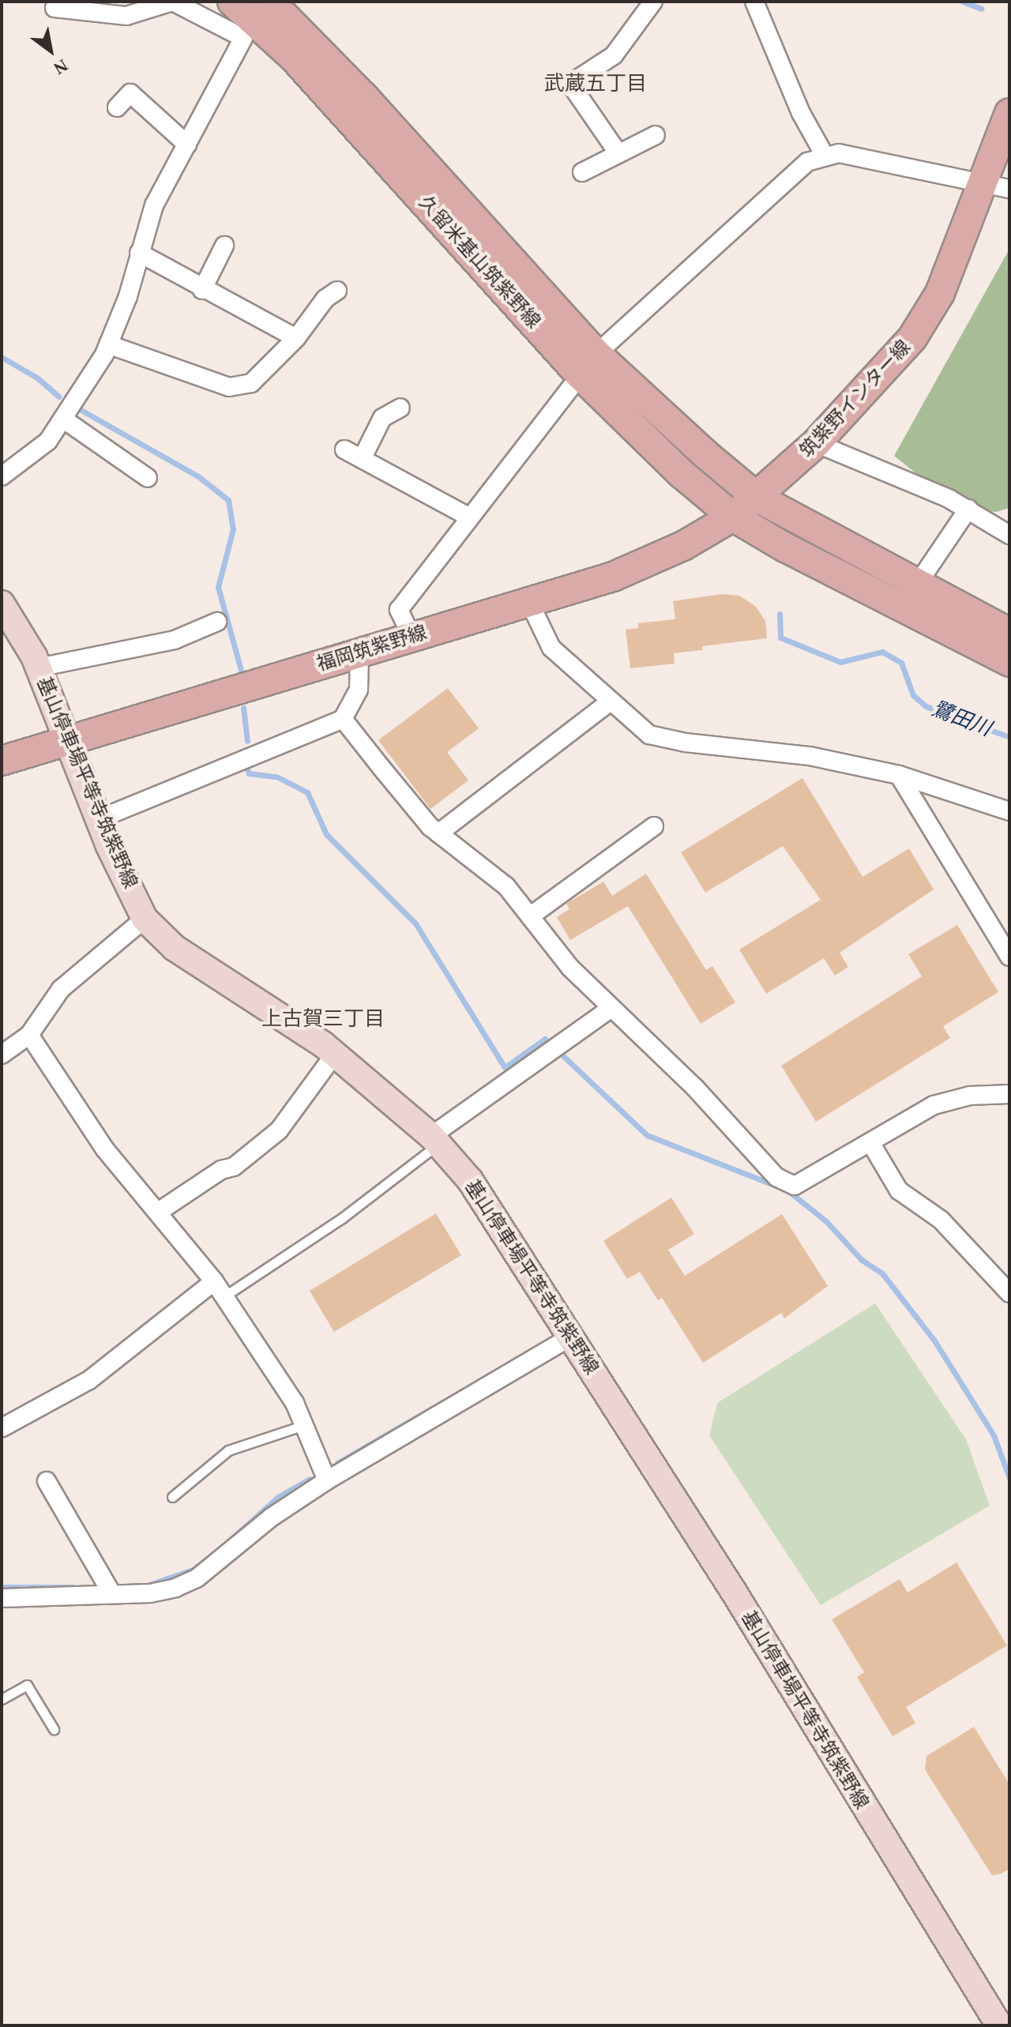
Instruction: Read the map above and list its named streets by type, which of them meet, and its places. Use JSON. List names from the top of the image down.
{
  "streets": {
    "main road": [
      "久留米基山筑紫野線",
      "筑紫野インター線",
      "福岡筑紫野線",
      "基山停車場平等寺筑紫野線"
    ]
  },
  "crossings": [
    ["久留米基山筑紫野線", "筑紫野インター線"],
    ["久留米基山筑紫野線", "福岡筑紫野線"],
    ["筑紫野インター線", "福岡筑紫野線"],
    ["福岡筑紫野線", "基山停車場平等寺筑紫野線"]
  ],
  "districts": ["武蔵五丁目", "上古賀三丁目"],
  "water": ["鷺田川"],
  "north": "bottom right"
}
